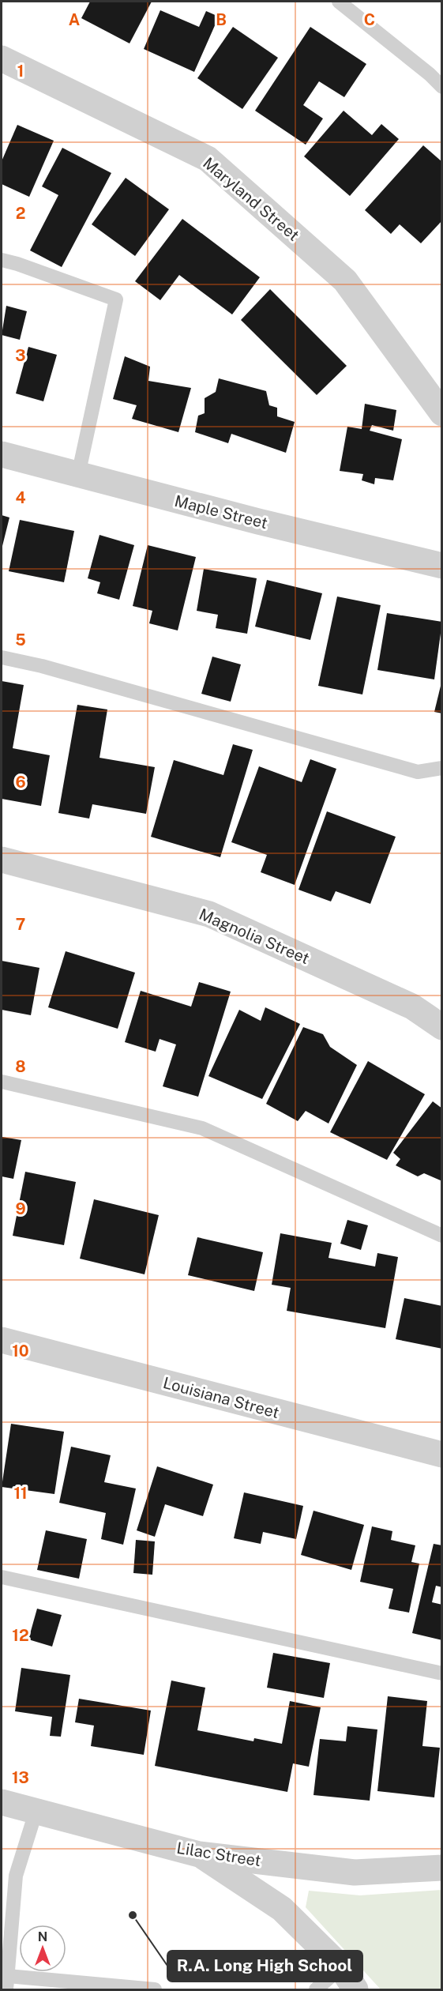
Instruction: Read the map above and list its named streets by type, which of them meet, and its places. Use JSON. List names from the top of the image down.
{
  "streets": {
    "street": [
      "Maryland Street",
      "Maple Street",
      "Magnolia Street",
      "Louisiana Street",
      "Lilac Street"
    ]
  },
  "places": ["R.A. Long High School"],
  "north": "top",
  "grid": {
    "columns": ["A", "B", "C"],
    "rows": [
      "1",
      "2",
      "3",
      "4",
      "5",
      "6",
      "7",
      "8",
      "9",
      "10",
      "11",
      "12",
      "13"
    ]
  }
}
